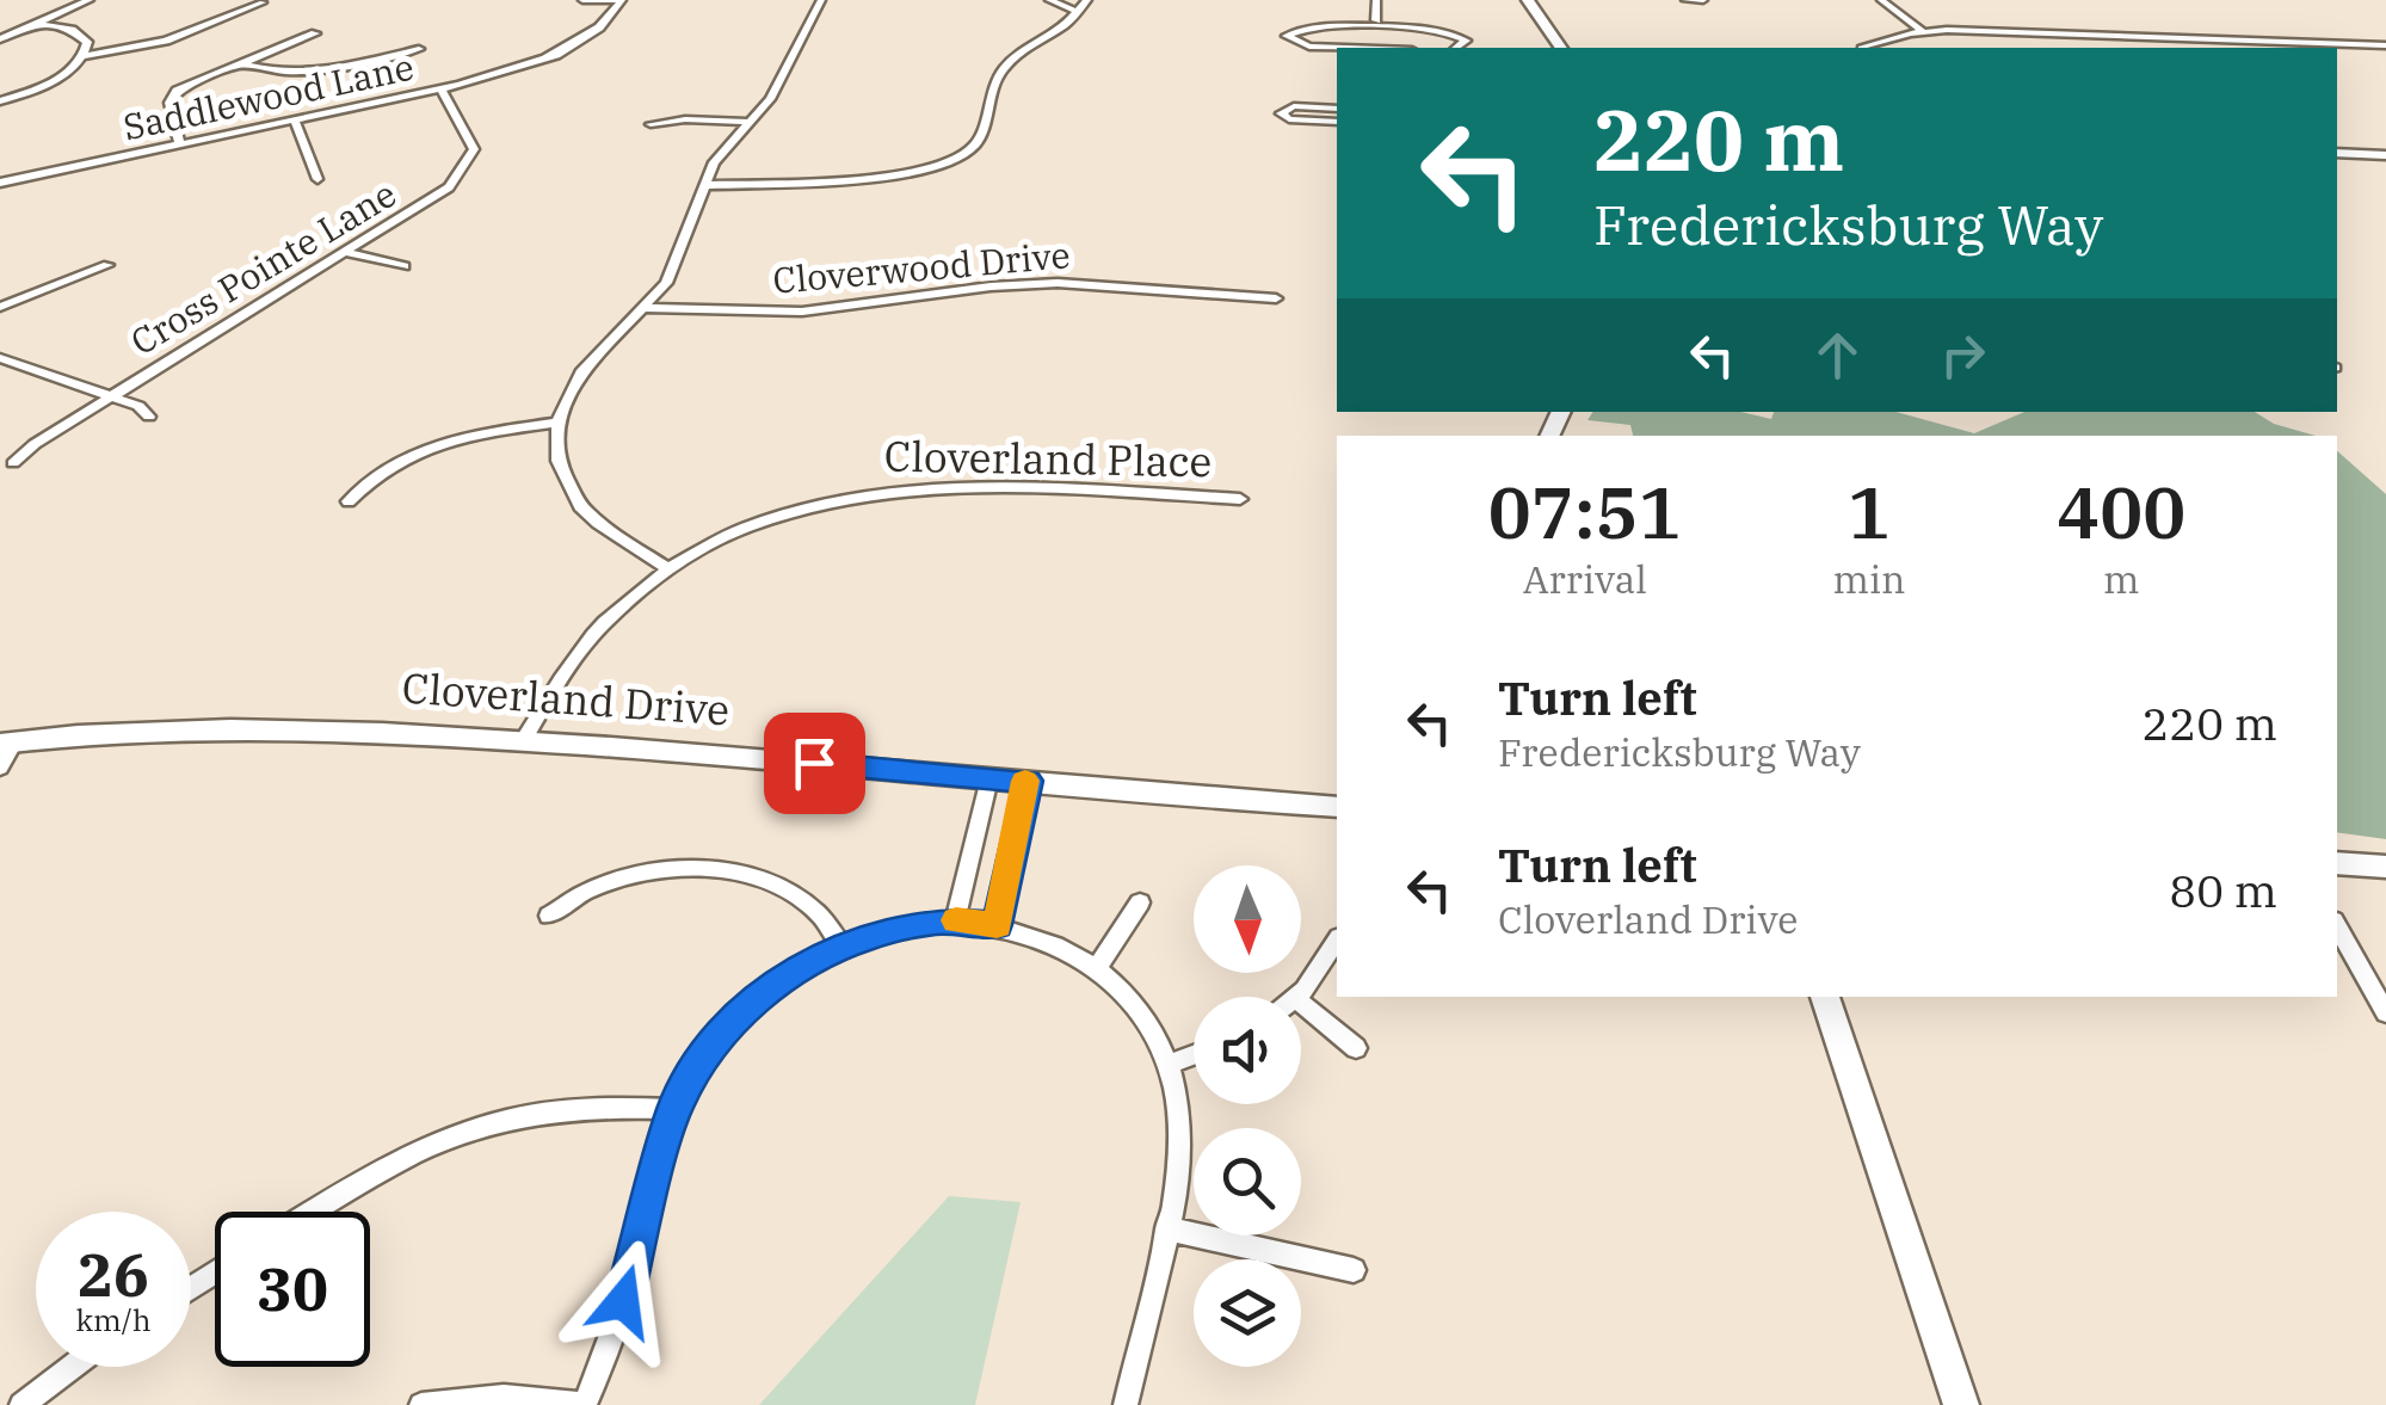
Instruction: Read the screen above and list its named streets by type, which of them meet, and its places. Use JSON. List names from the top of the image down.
{
  "streets": {
    "main road": ["Cloverland Drive"],
    "street": [
      "Saddlewood Lane",
      "Cross Pointe Lane",
      "Cloverwood Drive",
      "Cloverland Place"
    ]
  },
  "crossings": [
    ["Saddlewood Lane", "Cross Pointe Lane"],
    ["Cloverland Place", "Cloverland Drive"]
  ],
  "north": "bottom",
  "page": {
    "turn": ["220 m", "Fredericksburg Way"],
    "eta": [
      "07:51",
      "Arrival",
      "1",
      "min",
      "400",
      "m"
    ],
    "list": [
      {
        "name": "Turn left",
        "note": "Fredericksburg Way",
        "value": "220 m"
      },
      {
        "name": "Turn left",
        "note": "Cloverland Drive",
        "value": "80 m"
      }
    ],
    "speed": "26 km/h",
    "limit": "30"
  }
}
